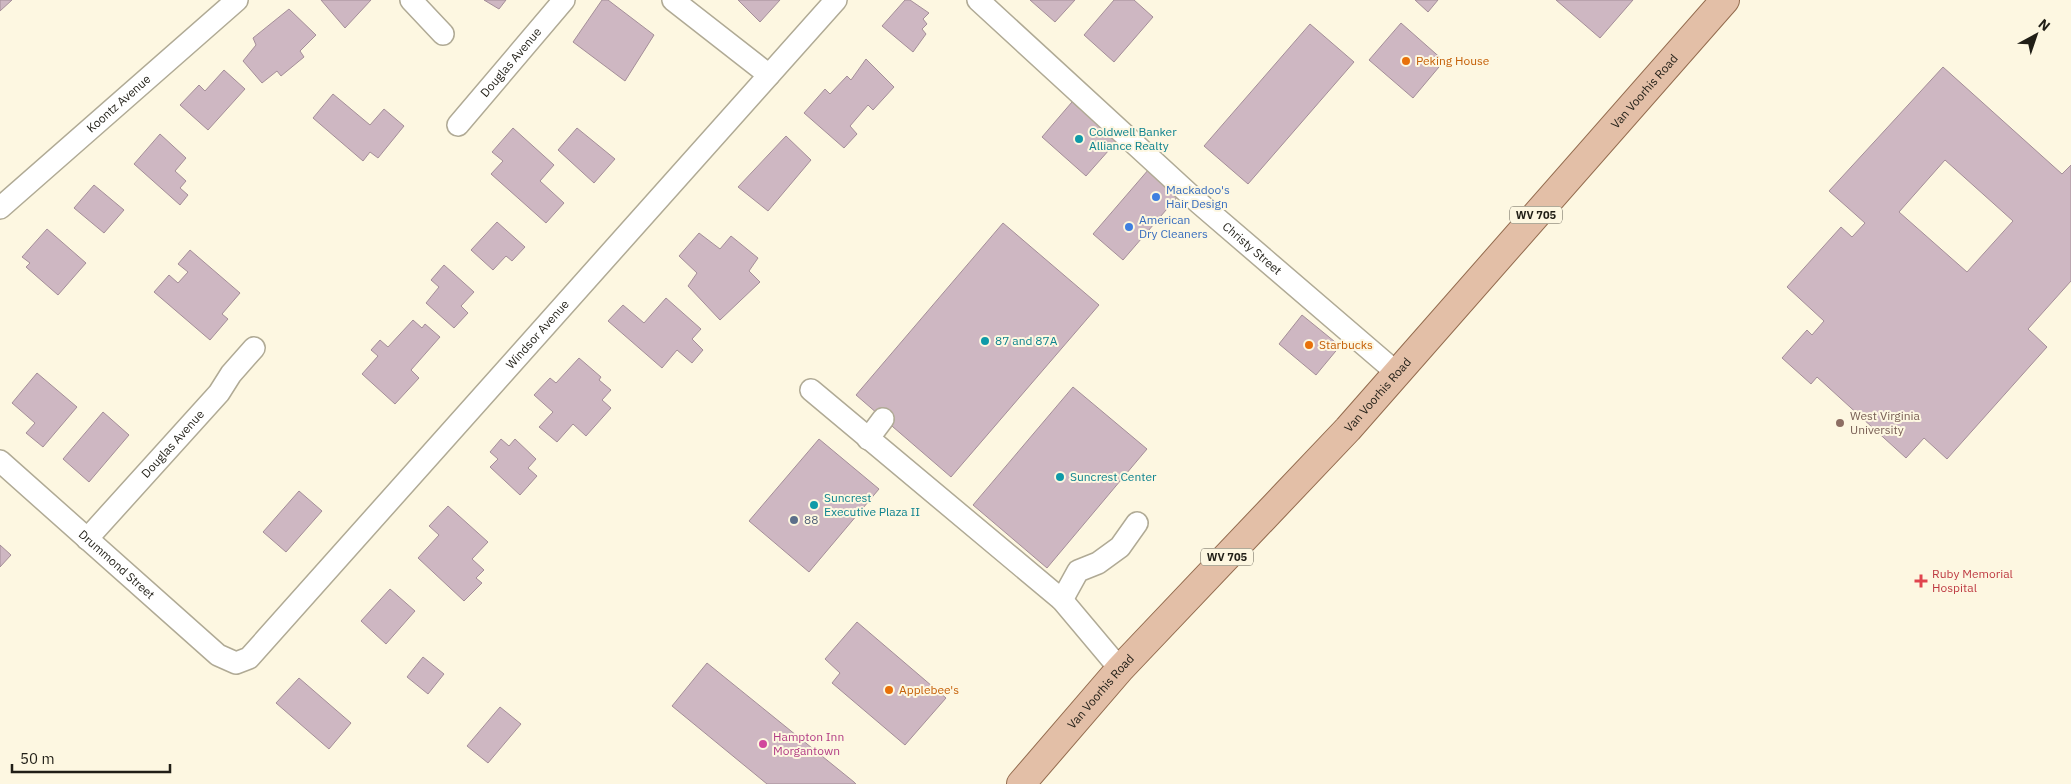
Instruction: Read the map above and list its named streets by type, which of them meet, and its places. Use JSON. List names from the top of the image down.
{
  "streets": {
    "main road": ["Van Voorhis Road", "WV 705"],
    "street": [
      "Douglas Avenue",
      "Koontz Avenue",
      "Christy Street",
      "Windsor Avenue",
      "Drummond Street"
    ]
  },
  "crossings": [
    ["Douglas Avenue", "Drummond Street"],
    ["Van Voorhis Road", "Christy Street"],
    ["Windsor Avenue", "Drummond Street"]
  ],
  "places": {
    "other": [
      "Peking House",
      "Coldwell Banker Alliance Realty",
      "Mackadoo's Hair Design",
      "American Dry Cleaners",
      "87 and 87A",
      "Starbucks",
      "West Virginia University",
      "Suncrest Center",
      "Suncrest Executive Plaza II",
      "88",
      "Applebee's",
      "Hampton Inn Morgantown"
    ],
    "health": ["Ruby Memorial Hospital"]
  },
  "scale_bar": "50 m",
  "north": "top right"
}
